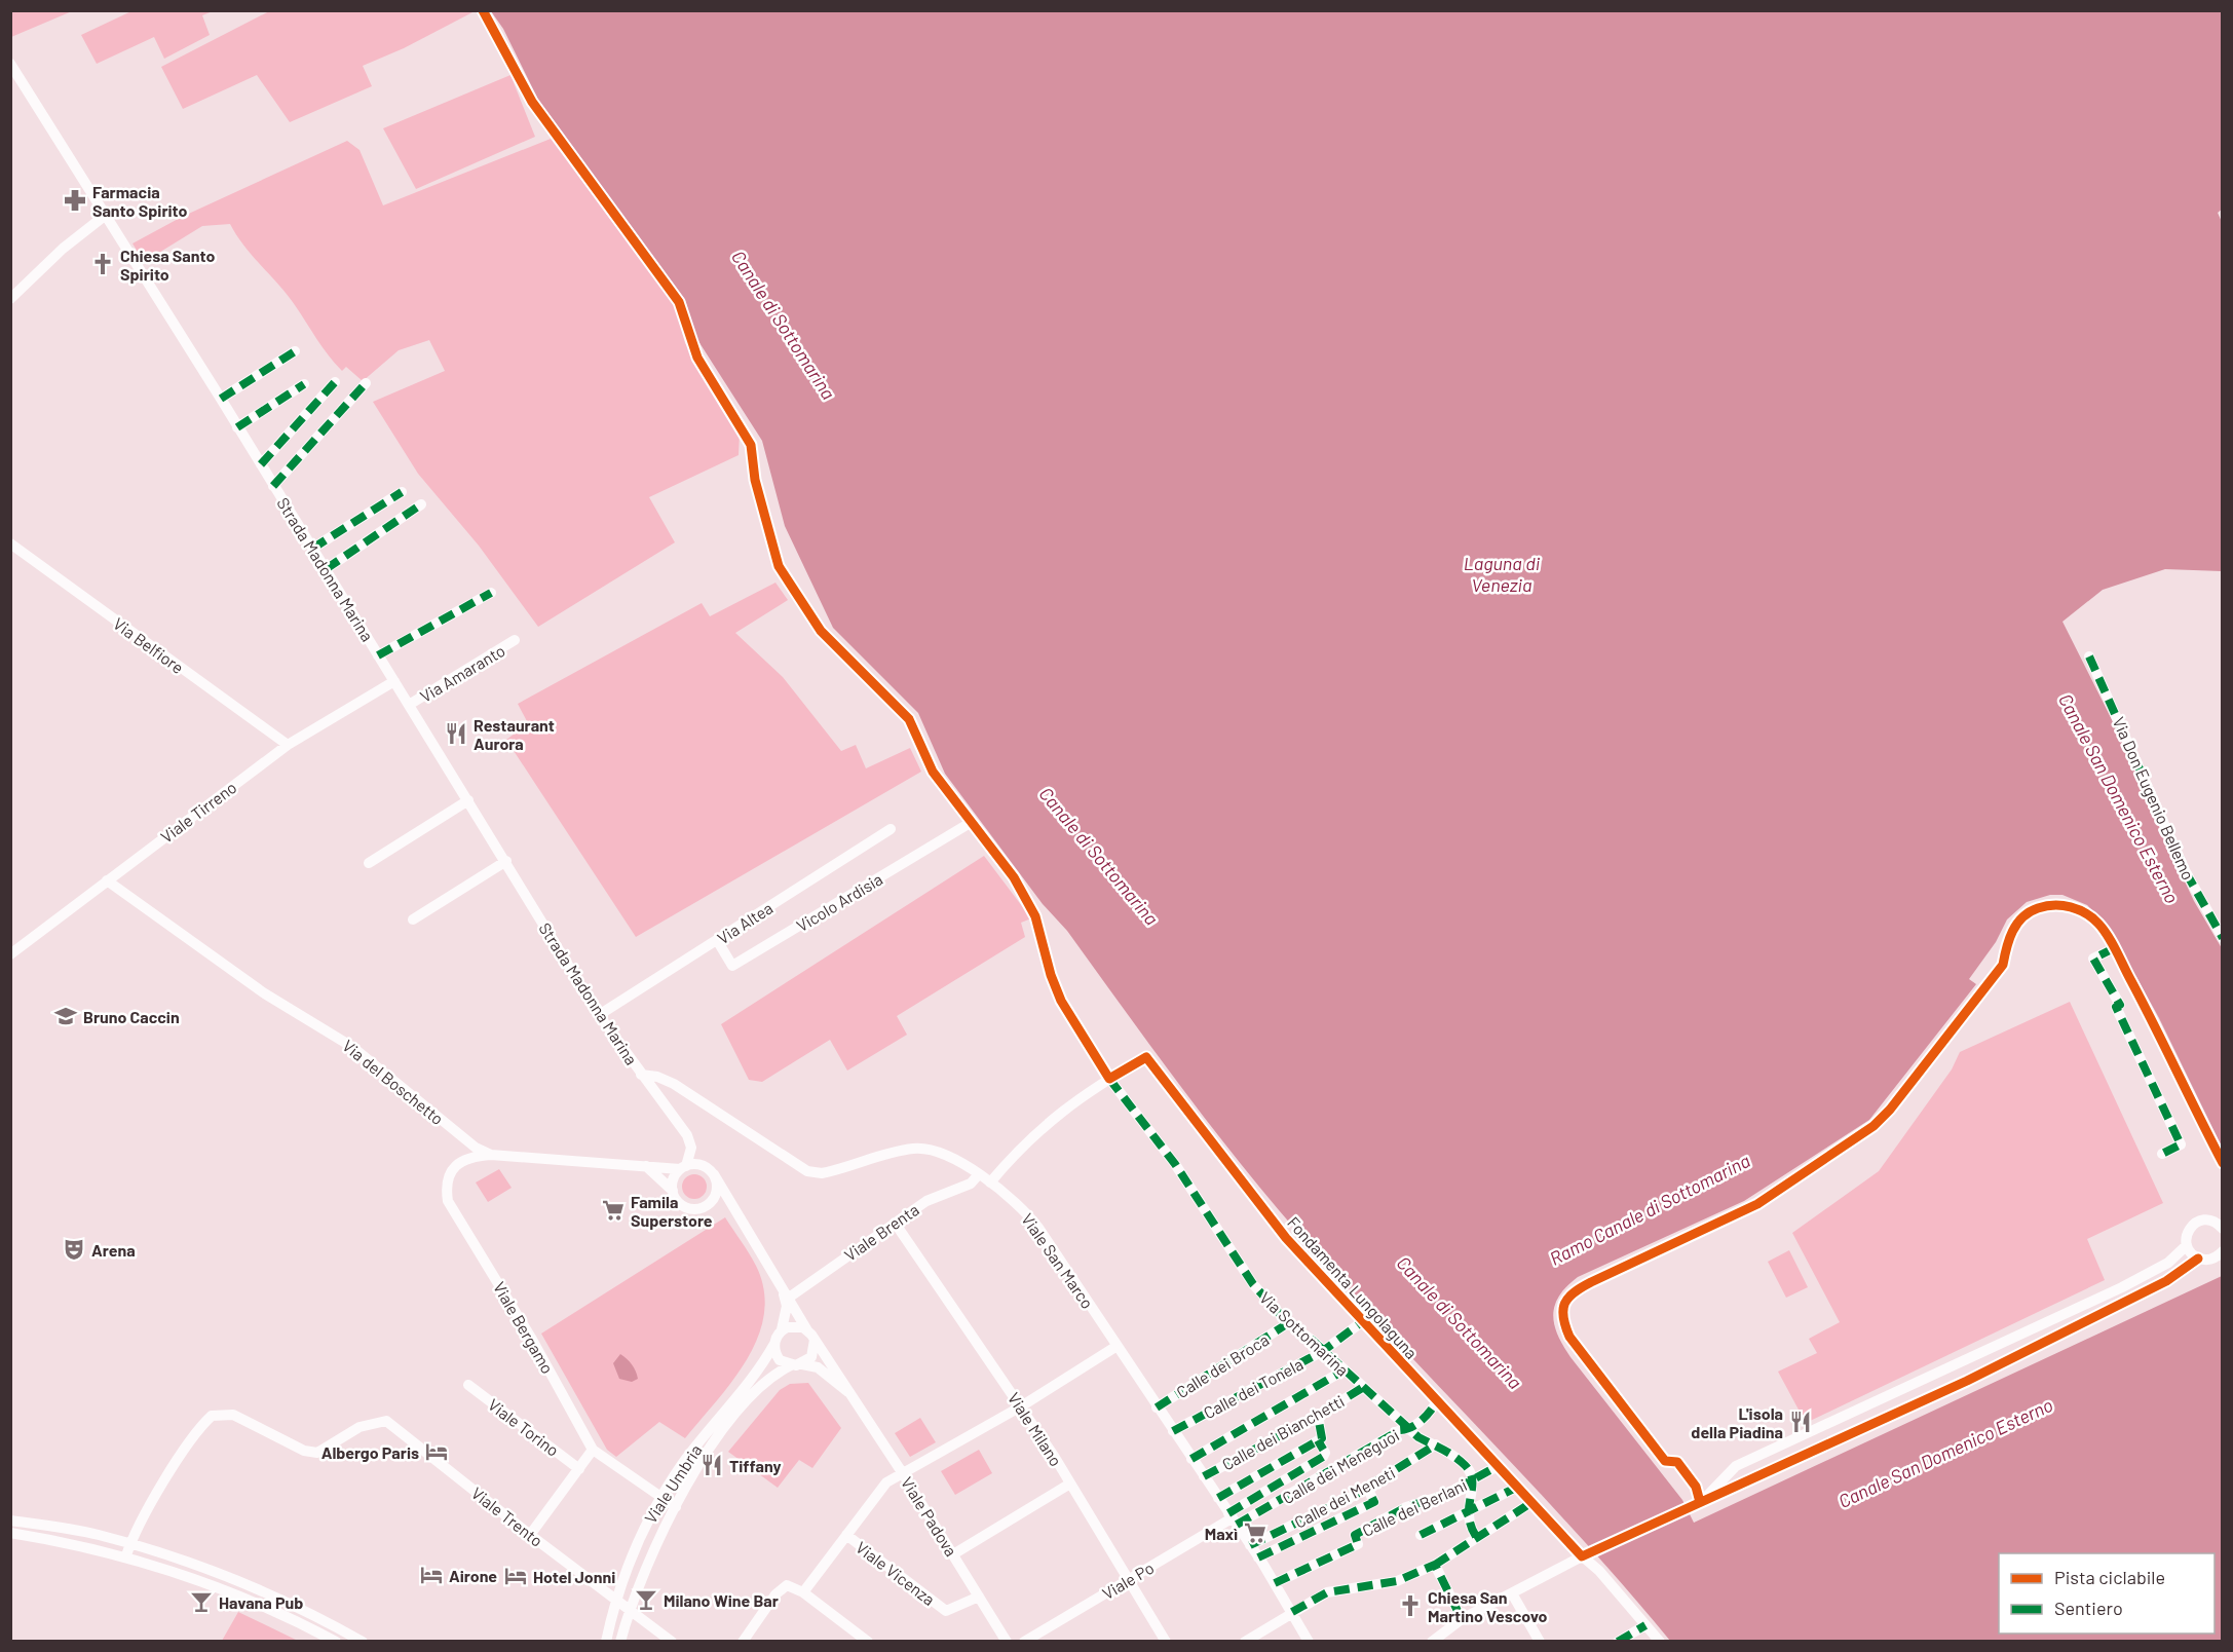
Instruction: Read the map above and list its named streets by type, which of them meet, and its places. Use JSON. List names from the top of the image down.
{
  "streets": {
    "street": [
      "Strada Madonna Marina",
      "Via Belfiore",
      "Via Amaranto",
      "Via Don Eugenio Bellemo",
      "Viale Tirreno",
      "Vicolo Ardisia",
      "Via Altea",
      "Via del Boschetto",
      "Viale Brenta",
      "Viale San Marco",
      "Fondamenta Lungolaguna",
      "Viale Bergamo",
      "Via Sottomarina",
      "Calle dei Broca",
      "Calle dei Tonela",
      "Viale Torino",
      "Viale Milano",
      "Calle dei Bianchetti",
      "Calle dei Meneguoi",
      "Viale Umbria",
      "Calle dei Meneti",
      "Calle dei Berlani",
      "Viale Trento",
      "Viale Padova",
      "Viale Vicenza",
      "Viale Po"
    ]
  },
  "crossings": [
    ["Strada Madonna Marina", "Via Amaranto"],
    ["Strada Madonna Marina", "Viale Tirreno"],
    ["Strada Madonna Marina", "Via Altea"],
    ["Strada Madonna Marina", "Viale San Marco"],
    ["Via Belfiore", "Viale Tirreno"],
    ["Viale Tirreno", "Via del Boschetto"],
    ["Vicolo Ardisia", "Via Altea"],
    ["Vicolo Ardisia", "Via Sottomarina"],
    ["Via del Boschetto", "Viale Bergamo"],
    ["Via del Boschetto", "Viale Padova"],
    ["Viale Brenta", "Viale San Marco"],
    ["Viale Brenta", "Viale Milano"],
    ["Viale Brenta", "Viale Padova"],
    ["Viale San Marco", "Fondamenta Lungolaguna"],
    ["Viale San Marco", "Calle dei Broca"],
    ["Viale San Marco", "Calle dei Tonela"],
    ["Viale San Marco", "Calle dei Bianchetti"],
    ["Viale San Marco", "Calle dei Meneguoi"],
    ["Viale San Marco", "Calle dei Meneti"],
    ["Viale San Marco", "Calle dei Berlani"],
    ["Viale San Marco", "Viale Po"],
    ["Fondamenta Lungolaguna", "Via Sottomarina"],
    ["Fondamenta Lungolaguna", "Calle dei Tonela"],
    ["Fondamenta Lungolaguna", "Calle dei Meneguoi"],
    ["Fondamenta Lungolaguna", "Calle dei Berlani"],
    ["Viale Bergamo", "Viale Umbria"],
    ["Via Sottomarina", "Calle dei Broca"],
    ["Via Sottomarina", "Calle dei Tonela"],
    ["Via Sottomarina", "Calle dei Bianchetti"],
    ["Via Sottomarina", "Calle dei Meneguoi"],
    ["Via Sottomarina", "Calle dei Meneti"],
    ["Via Sottomarina", "Calle dei Berlani"],
    ["Viale Milano", "Viale Po"],
    ["Calle dei Meneguoi", "Viale Po"],
    ["Viale Umbria", "Viale Trento"],
    ["Viale Umbria", "Viale Padova"],
    ["Viale Padova", "Viale Vicenza"]
  ],
  "water": [
    "Canale di Sottomarina",
    "Laguna di Venezia",
    "Canale San Domenico Esterno",
    "Ramo Canale di Sottomarina"
  ],
  "places": {
    "pharmacy": ["Farmacia Santo Spirito"],
    "church": ["Chiesa Santo Spirito", "Chiesa San Martino Vescovo"],
    "restaurant": ["Restaurant Aurora", "L'isola della Piadina", "Tiffany"],
    "school or university": ["Bruno Caccin"],
    "supermarket": ["Famila Superstore", "Maxì"],
    "theatre": ["Arena"],
    "hotel": ["Albergo Paris", "Airone", "Hotel Jonni"],
    "bar": ["Milano Wine Bar", "Havana Pub"]
  },
  "legend": ["Pista ciclabile", "Sentiero"]
}
